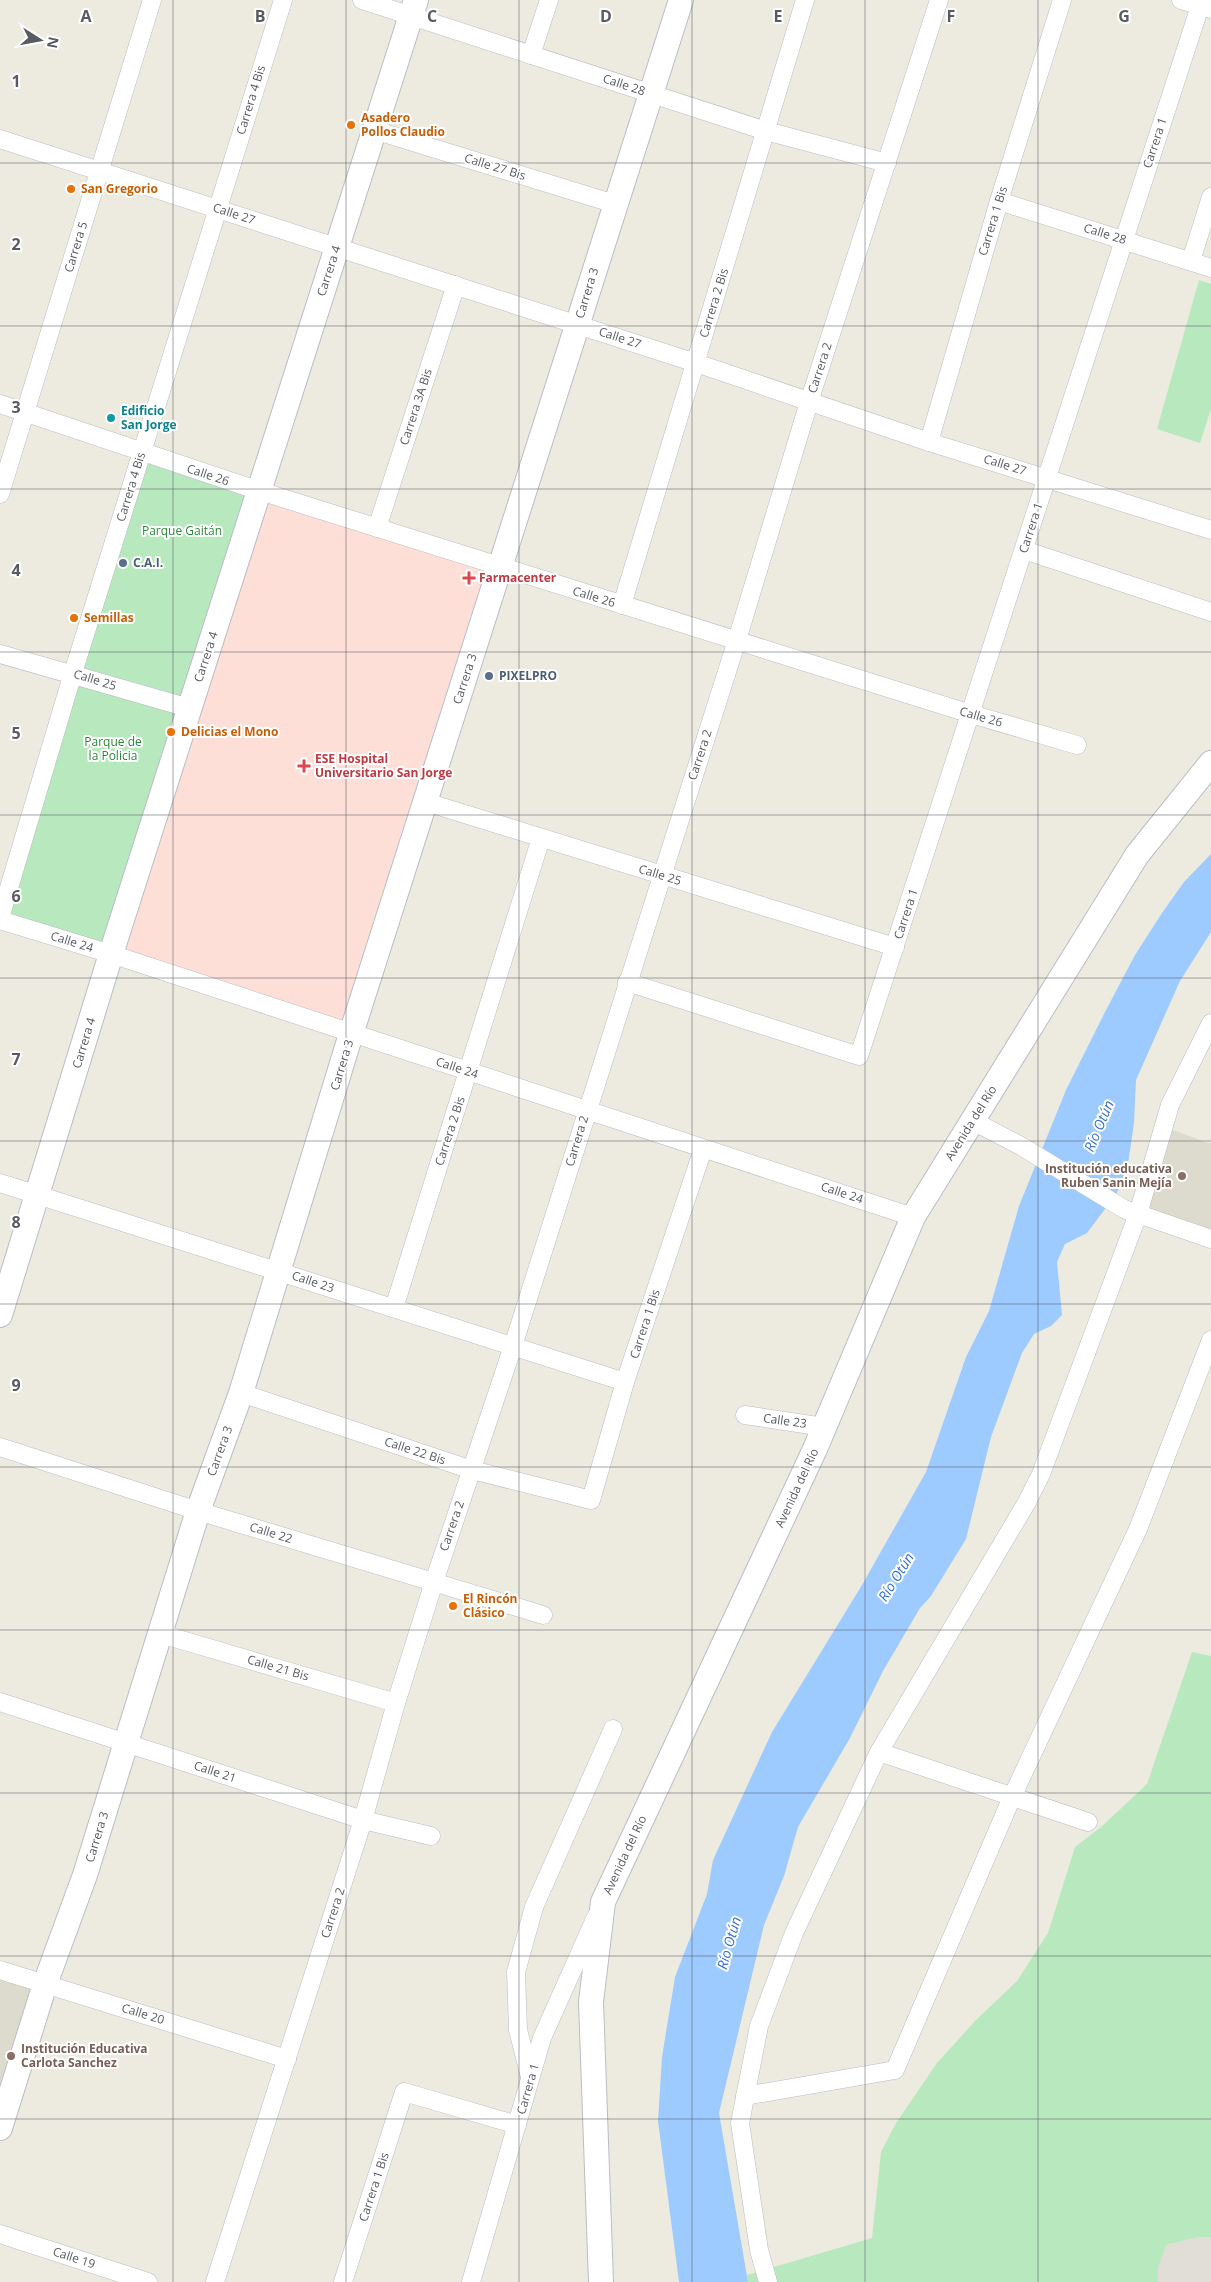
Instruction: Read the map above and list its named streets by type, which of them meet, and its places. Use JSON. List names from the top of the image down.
{
  "streets": {
    "main road": ["Carrera 4", "Carrera 3", "Avenida del Río"],
    "street": [
      "Calle 28",
      "Carrera 4 Bis",
      "Carrera 1",
      "Calle 27 Bis",
      "Calle 27",
      "Carrera 1 Bis",
      "Carrera 5",
      "Carrera 2 Bis",
      "Carrera 2",
      "Carrera 3A Bis",
      "Calle 26",
      "Calle 25",
      "Calle 24",
      "Calle 23",
      "Calle 22 Bis",
      "Calle 22",
      "Calle 21 Bis",
      "Calle 21",
      "Calle 20",
      "Calle 19"
    ]
  },
  "crossings": [
    ["Calle 28", "Carrera 1"],
    ["Calle 28", "Carrera 1 Bis"],
    ["Calle 28", "Carrera 4"],
    ["Calle 28", "Carrera 3"],
    ["Calle 28", "Carrera 2 Bis"],
    ["Calle 28", "Carrera 2"],
    ["Carrera 4 Bis", "Calle 27"],
    ["Carrera 4 Bis", "Calle 26"],
    ["Carrera 4 Bis", "Calle 25"],
    ["Carrera 4 Bis", "Calle 24"],
    ["Carrera 1", "Calle 27"],
    ["Carrera 1", "Carrera 1 Bis"],
    ["Carrera 1", "Carrera 2"],
    ["Carrera 1", "Calle 26"],
    ["Carrera 1", "Calle 25"],
    ["Carrera 1", "Avenida del Río"],
    ["Calle 27 Bis", "Carrera 4"],
    ["Calle 27 Bis", "Carrera 3"],
    ["Calle 27", "Carrera 1 Bis"],
    ["Calle 27", "Carrera 5"],
    ["Calle 27", "Carrera 4"],
    ["Calle 27", "Carrera 3"],
    ["Calle 27", "Carrera 2 Bis"],
    ["Calle 27", "Carrera 2"],
    ["Calle 27", "Carrera 3A Bis"],
    ["Carrera 1 Bis", "Calle 24"],
    ["Carrera 1 Bis", "Calle 23"],
    ["Carrera 1 Bis", "Calle 22 Bis"],
    ["Carrera 5", "Calle 26"],
    ["Carrera 4", "Calle 26"],
    ["Carrera 4", "Calle 25"],
    ["Carrera 4", "Calle 24"],
    ["Carrera 4", "Calle 23"],
    ["Carrera 3", "Calle 26"],
    ["Carrera 3", "Calle 25"],
    ["Carrera 3", "Calle 24"],
    ["Carrera 3", "Calle 23"],
    ["Carrera 3", "Calle 22 Bis"],
    ["Carrera 3", "Calle 22"],
    ["Carrera 3", "Calle 21 Bis"],
    ["Carrera 3", "Calle 21"],
    ["Carrera 3", "Calle 20"],
    ["Carrera 2 Bis", "Calle 26"],
    ["Carrera 2 Bis", "Calle 25"],
    ["Carrera 2 Bis", "Calle 24"],
    ["Carrera 2 Bis", "Calle 23"],
    ["Carrera 2", "Calle 26"],
    ["Carrera 2", "Calle 25"],
    ["Carrera 2", "Calle 24"],
    ["Carrera 2", "Calle 23"],
    ["Carrera 2", "Calle 22 Bis"],
    ["Carrera 2", "Calle 22"],
    ["Carrera 2", "Calle 21 Bis"],
    ["Carrera 2", "Calle 21"],
    ["Carrera 2", "Calle 20"],
    ["Carrera 3A Bis", "Calle 26"],
    ["Calle 24", "Avenida del Río"],
    ["Avenida del Río", "Calle 23"]
  ],
  "water": ["Río Otún"],
  "parks": ["Parque Gaitán", "Parque de la Policia"],
  "places": {
    "other": [
      "Asadero Pollos Claudio",
      "San Gregorio",
      "Edificio San Jorge",
      "C.A.I.",
      "Semillas",
      "PIXELPRO",
      "Delicias el Mono",
      "Institución educativa Ruben Sanin Mejía",
      "El Rincón Clásico",
      "Institución Educativa Carlota Sanchez"
    ],
    "health": ["Farmacenter", "ESE Hospital Universitario San Jorge"]
  },
  "north": "right",
  "grid": {
    "columns": [
      "A",
      "B",
      "C",
      "D",
      "E",
      "F",
      "G"
    ],
    "rows": [
      "1",
      "2",
      "3",
      "4",
      "5",
      "6",
      "7",
      "8",
      "9"
    ]
  }
}
